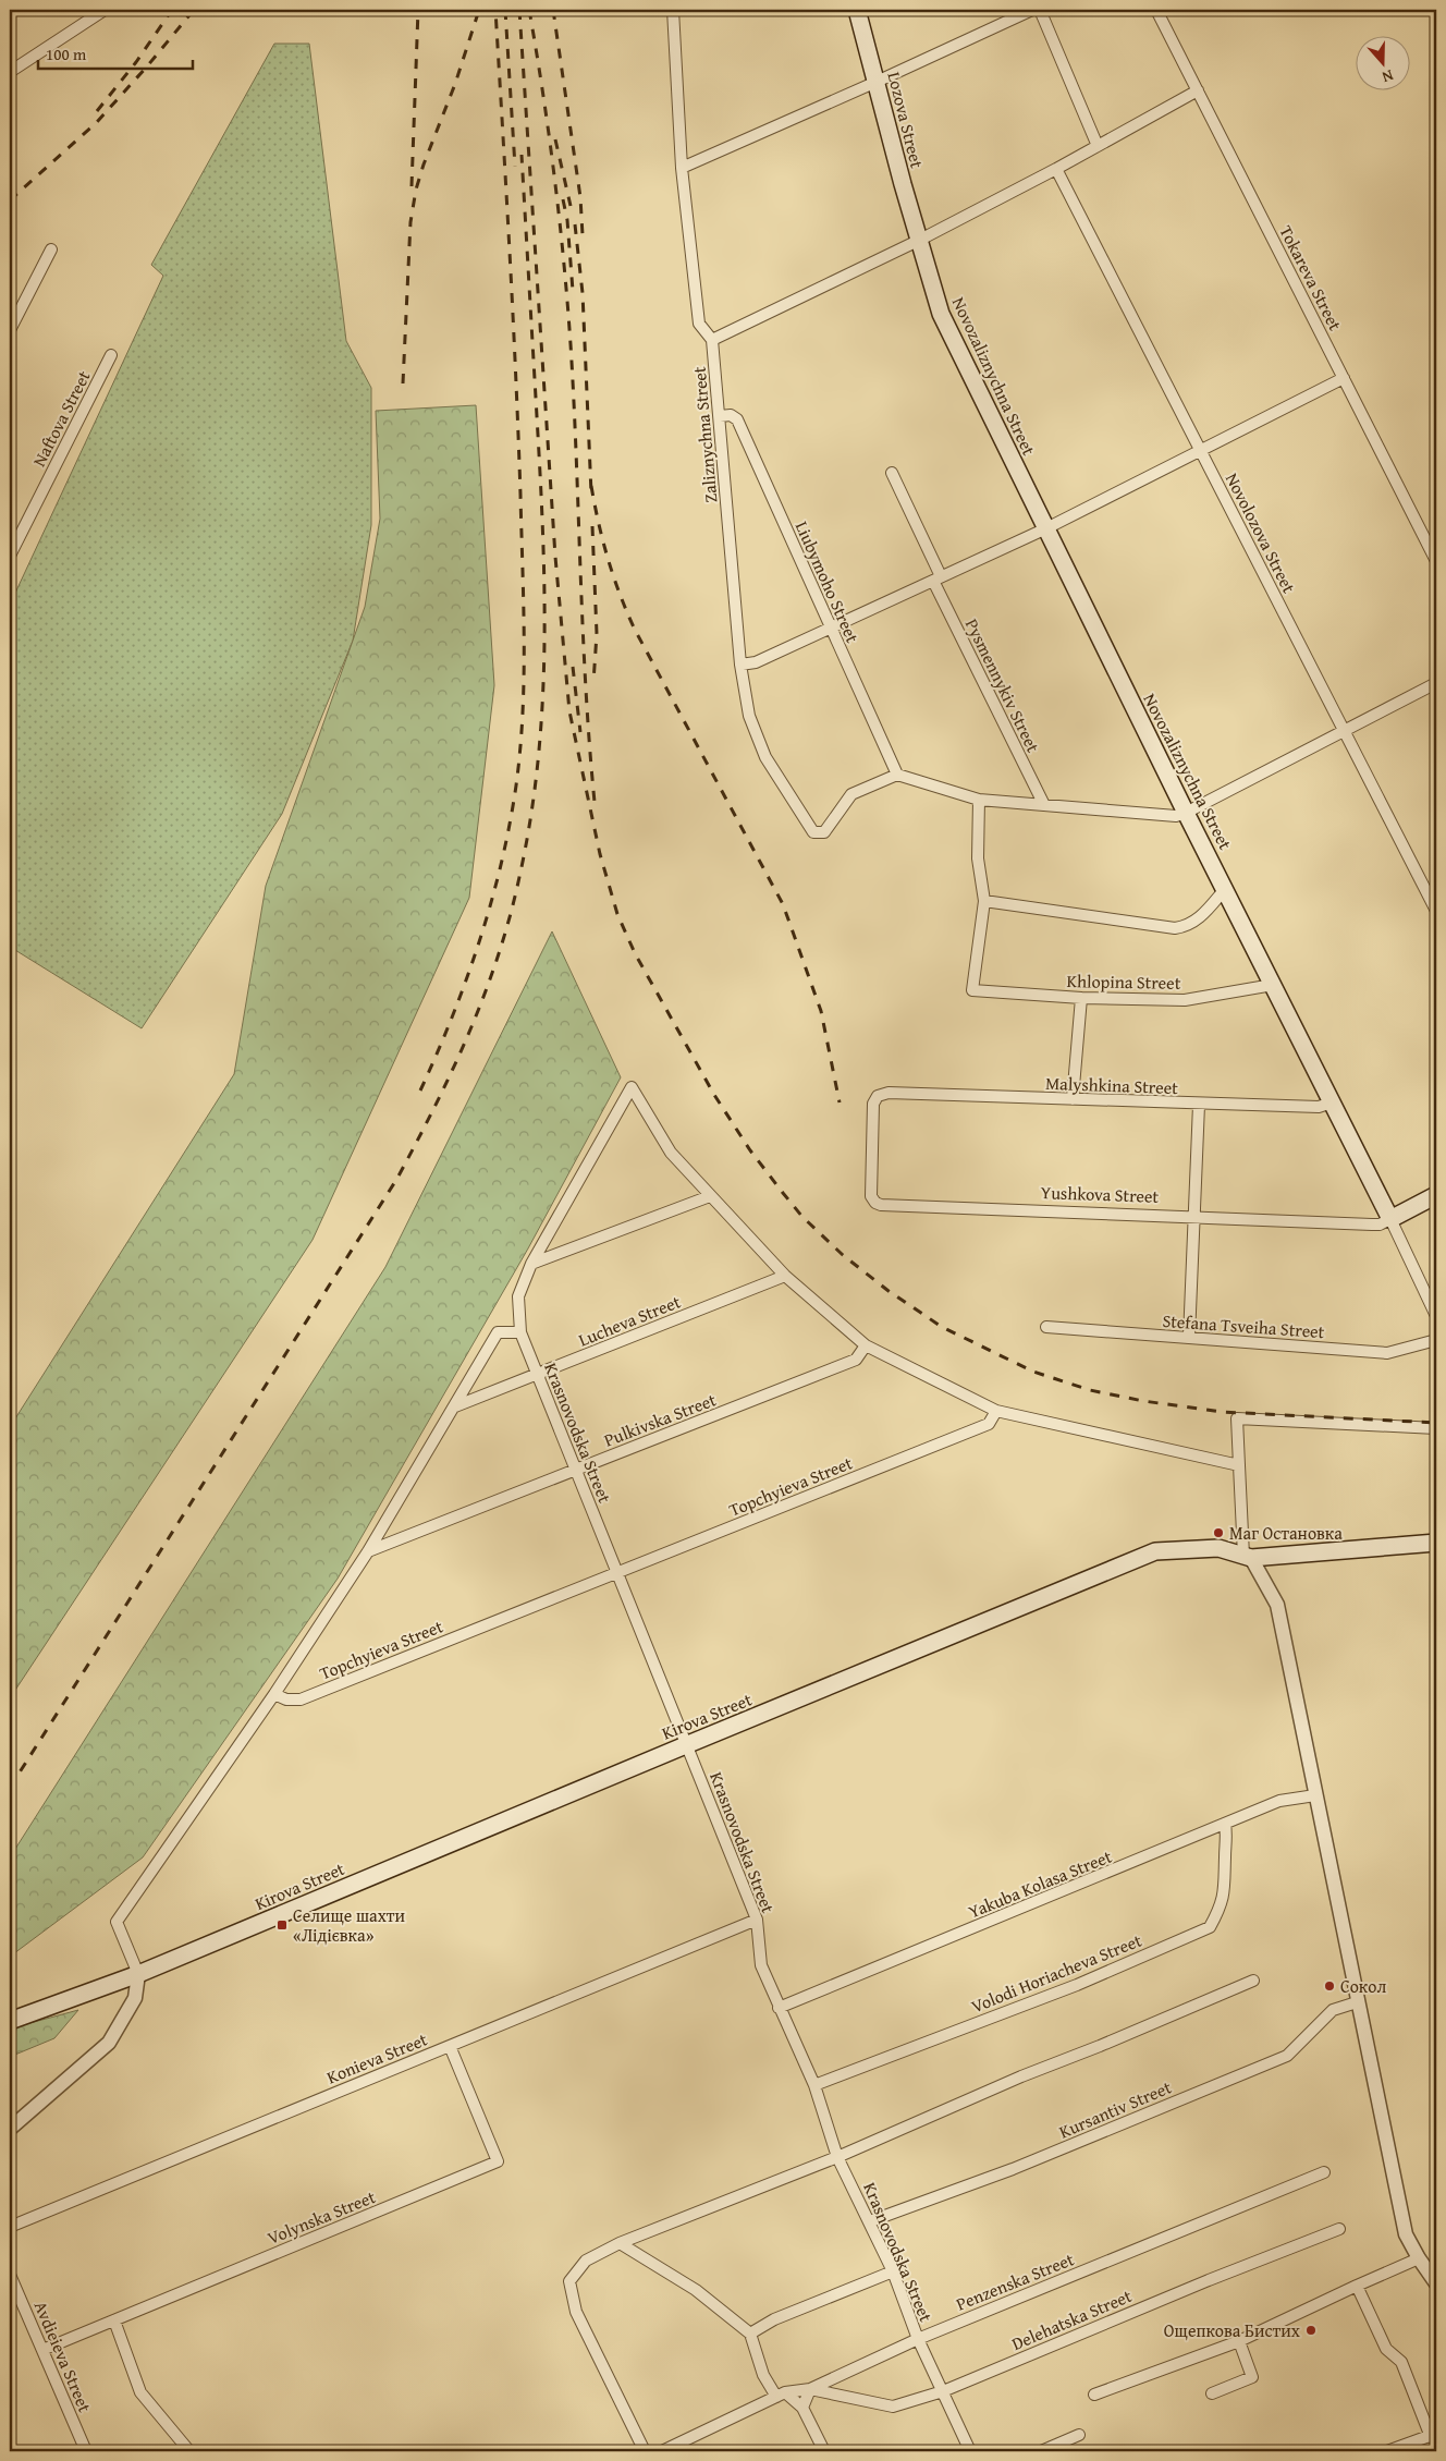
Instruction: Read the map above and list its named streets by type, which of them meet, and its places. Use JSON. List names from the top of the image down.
{
  "streets": {
    "main road": [
      "Lozova Street",
      "Novozaliznychna Street",
      "Yushkova Street",
      "Kirova Street"
    ],
    "street": [
      "Tokareva Street",
      "Naftova Street",
      "Zaliznychna Street",
      "Novolozova Street",
      "Liubymoho Street",
      "Pysmennykiv Street",
      "Khlopina Street",
      "Malyshkina Street",
      "Lucheva Street",
      "Stefana Tsveiha Street",
      "Pulkivska Street",
      "Krasnovodska Street",
      "Topchyieva Street",
      "Yakuba Kolasa Street",
      "Volodi Horiacheva Street",
      "Konieva Street",
      "Kursantiv Street",
      "Volynska Street",
      "Penzenska Street",
      "Delehatska Street",
      "Avdieieva Street"
    ]
  },
  "crossings": [
    ["Lozova Street", "Novozaliznychna Street"],
    ["Novozaliznychna Street", "Khlopina Street"],
    ["Novozaliznychna Street", "Malyshkina Street"],
    ["Novozaliznychna Street", "Yushkova Street"],
    ["Zaliznychna Street", "Liubymoho Street"],
    ["Malyshkina Street", "Yushkova Street"],
    ["Lucheva Street", "Krasnovodska Street"],
    ["Pulkivska Street", "Krasnovodska Street"],
    ["Krasnovodska Street", "Topchyieva Street"],
    ["Krasnovodska Street", "Kirova Street"],
    ["Krasnovodska Street", "Yakuba Kolasa Street"],
    ["Krasnovodska Street", "Volodi Horiacheva Street"],
    ["Krasnovodska Street", "Konieva Street"],
    ["Krasnovodska Street", "Kursantiv Street"],
    ["Krasnovodska Street", "Penzenska Street"],
    ["Krasnovodska Street", "Delehatska Street"],
    ["Yakuba Kolasa Street", "Volodi Horiacheva Street"],
    ["Konieva Street", "Volynska Street"],
    ["Volynska Street", "Avdieieva Street"],
    ["Penzenska Street", "Delehatska Street"]
  ],
  "places": {
    "other": ["Маг Остановка", "Сокол", "Ощепкова Бистих"],
    "transit": ["Селище шахти «Лідієвка»"]
  },
  "scale_bar": "100 m",
  "north": "bottom"
}
